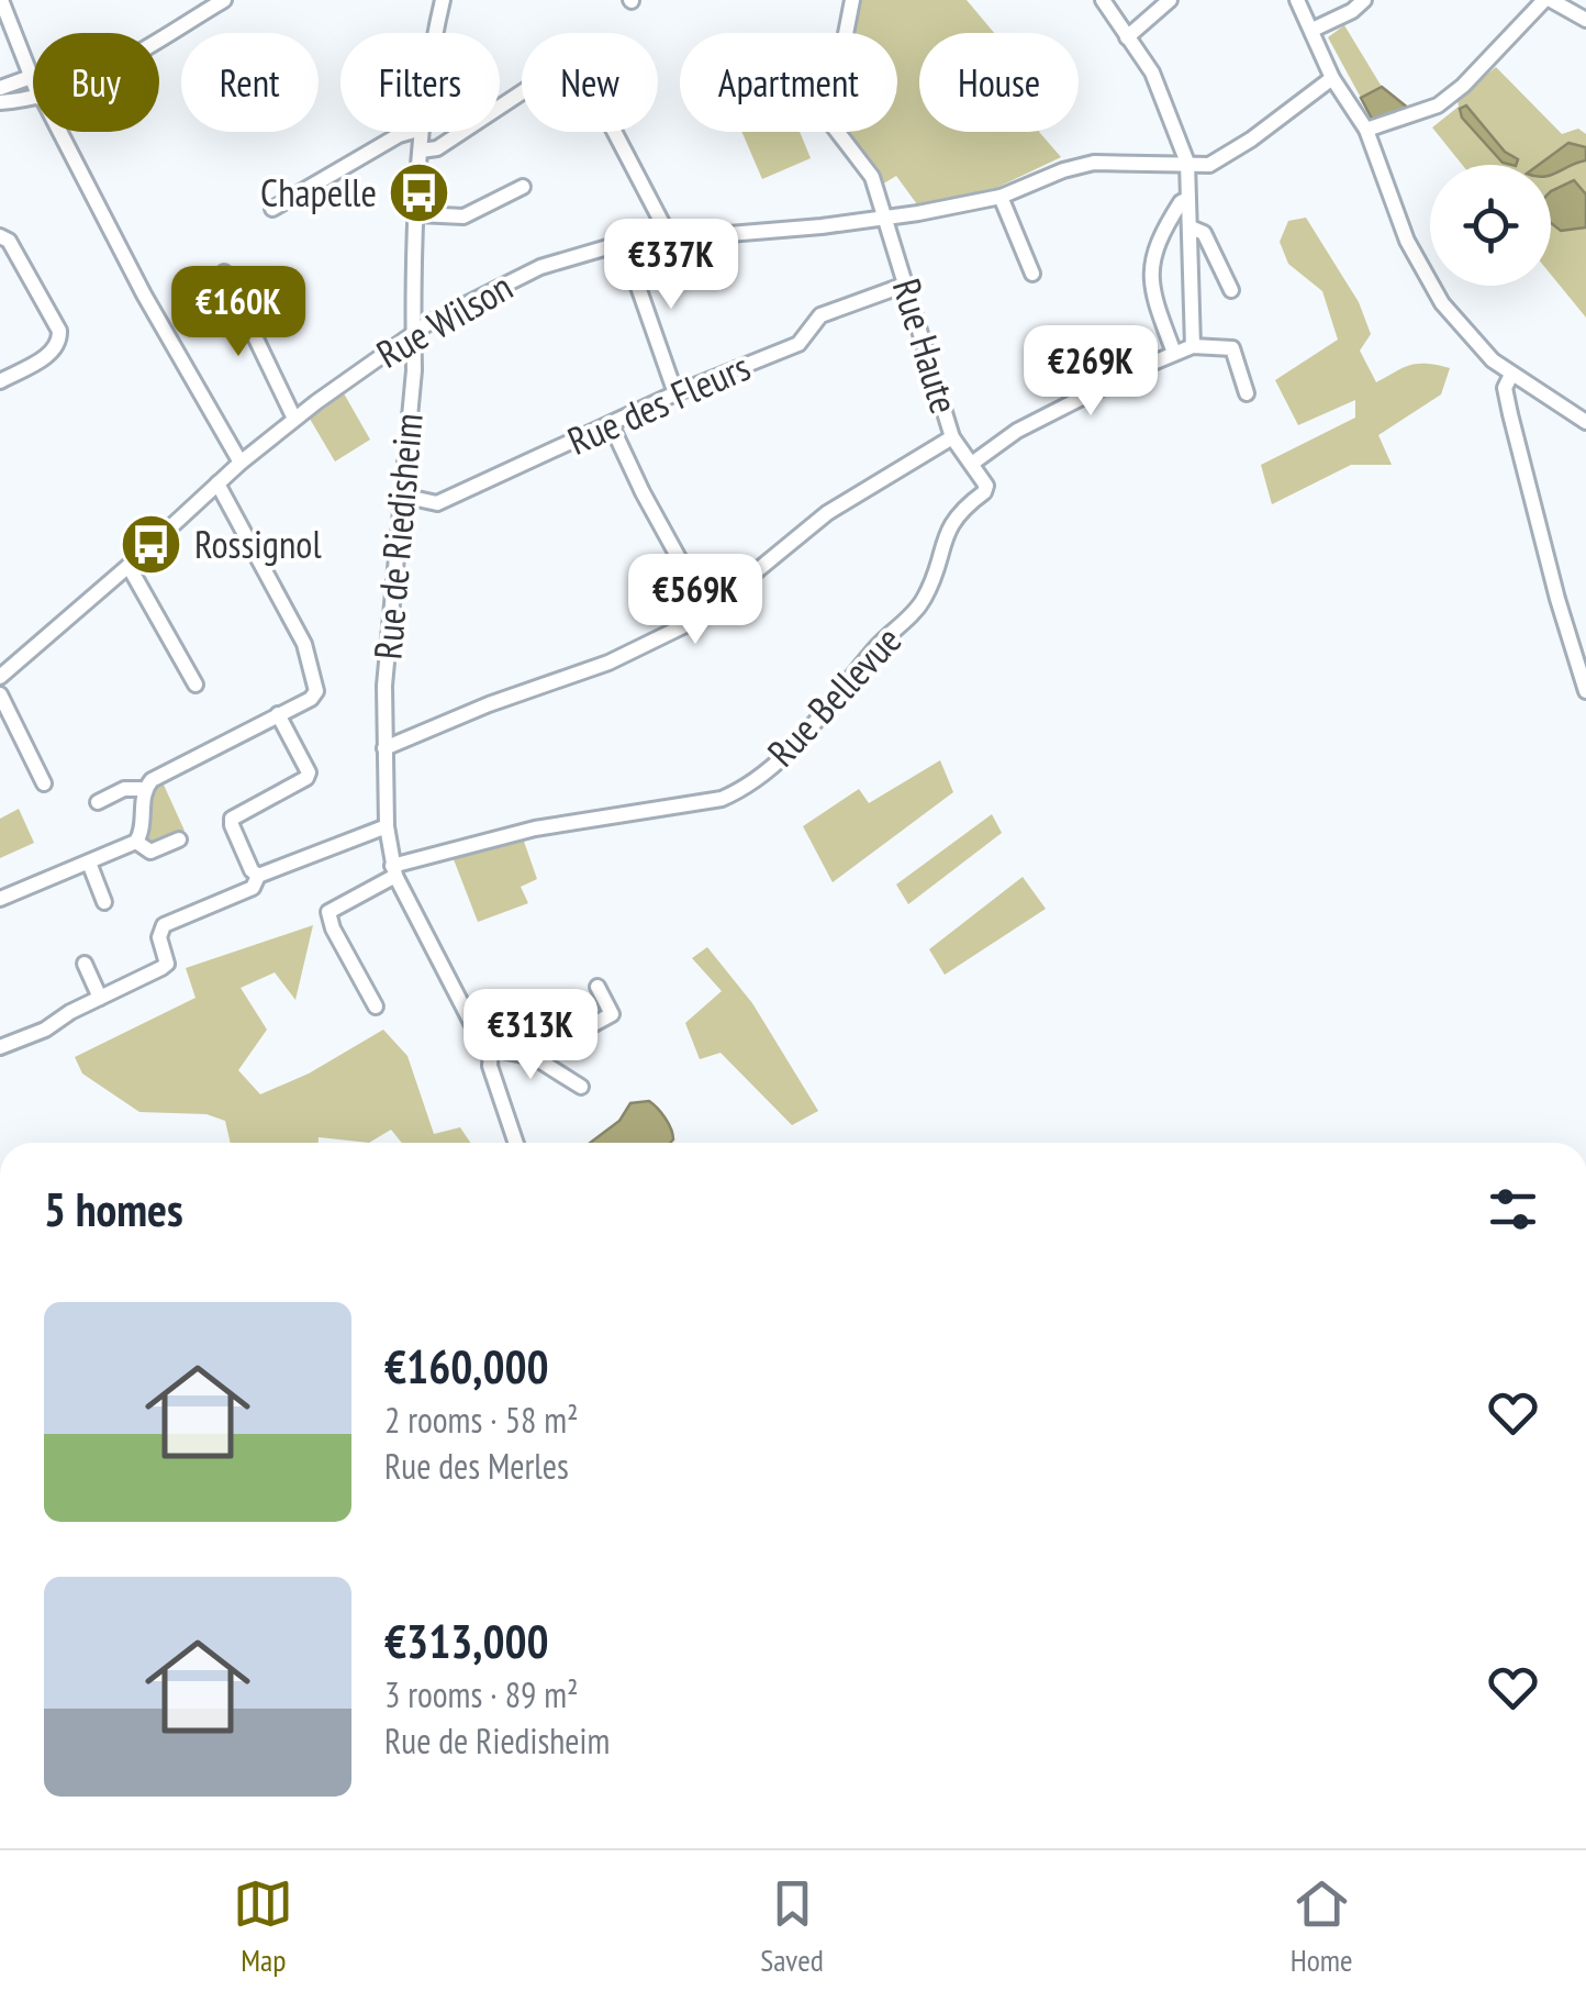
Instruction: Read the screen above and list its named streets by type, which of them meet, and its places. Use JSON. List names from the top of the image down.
{
  "streets": {
    "street": [
      "Rue Wilson",
      "Rue Haute",
      "Rue des Fleurs",
      "Rue de Riedisheim",
      "Rue Bellevue"
    ]
  },
  "crossings": [
    ["Rue Wilson", "Rue Haute"],
    ["Rue Wilson", "Rue de Riedisheim"],
    ["Rue Haute", "Rue des Fleurs"],
    ["Rue Haute", "Rue Bellevue"],
    ["Rue des Fleurs", "Rue de Riedisheim"],
    ["Rue de Riedisheim", "Rue Bellevue"]
  ],
  "places": {
    "bus stop": ["Chapelle", "Rossignol"]
  },
  "page": {
    "chip": [
      "Buy",
      "Rent",
      "Filters",
      "New",
      "Apartment",
      "House"
    ],
    "price": [
      "€337K",
      "€160K",
      "€269K",
      "€569K",
      "€313K"
    ],
    "heading": "5 homes",
    "list": [
      {
        "name": "€160,000",
        "note": "2 rooms · 58 m² · Rue des Merles"
      },
      {
        "name": "€313,000",
        "note": "3 rooms · 89 m² · Rue de Riedisheim"
      }
    ],
    "tabs": ["Map", "Saved", "Home"]
  }
}
